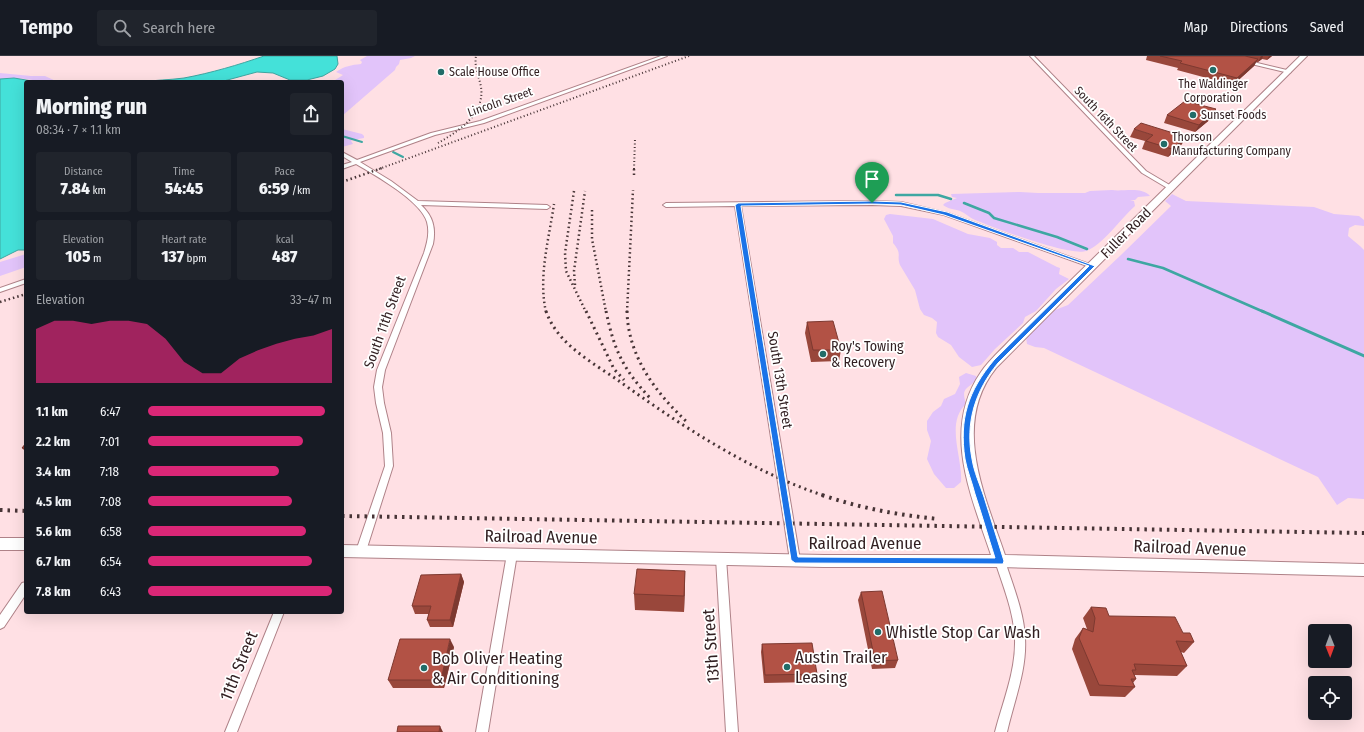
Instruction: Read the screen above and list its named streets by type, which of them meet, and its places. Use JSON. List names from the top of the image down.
{
  "streets": {
    "street": [
      "Lincoln Street",
      "South 16th Street",
      "Fuller Road",
      "South 11th Street",
      "South 13th Street",
      "Railroad Avenue",
      "13th Street",
      "11th Street"
    ]
  },
  "crossings": [
    ["Lincoln Street", "South 11th Street"],
    ["South 16th Street", "Fuller Road"],
    ["Fuller Road", "Railroad Avenue"],
    ["South 11th Street", "Railroad Avenue"],
    ["South 13th Street", "Railroad Avenue"],
    ["Railroad Avenue", "13th Street"]
  ],
  "places": [
    "The Waldinger Corporation",
    "Scale House Office",
    "Sunset Foods",
    "Thorson Manufacturing Company",
    "Roy's Towing & Recovery",
    "Whistle Stop Car Wash",
    "Austin Trailer Leasing",
    "Bob Oliver Heating & Air Conditioning"
  ],
  "north": "bottom",
  "page": {
    "header": "Tempo",
    "search": "Search here",
    "nav": ["Map", "Directions", "Saved"],
    "heading": ["Morning run", "08:34 · 7 × 1.1 km"],
    "stats": [
      ["Distance", "7.84 km"],
      ["Time", "54:45"],
      ["Pace", "6:59 /km"],
      ["Elevation", "105 m"],
      ["Heart rate", "137 bpm"],
      ["kcal", "487"]
    ],
    "chart": ["Elevation", "33–47 m"],
    "list": [
      {
        "name": "1.1 km",
        "note": "6:47"
      },
      {
        "name": "2.2 km",
        "note": "7:01"
      },
      {
        "name": "3.4 km",
        "note": "7:18"
      },
      {
        "name": "4.5 km",
        "note": "7:08"
      },
      {
        "name": "5.6 km",
        "note": "6:58"
      },
      {
        "name": "6.7 km",
        "note": "6:54"
      },
      {
        "name": "7.8 km",
        "note": "6:43"
      }
    ]
  }
}
